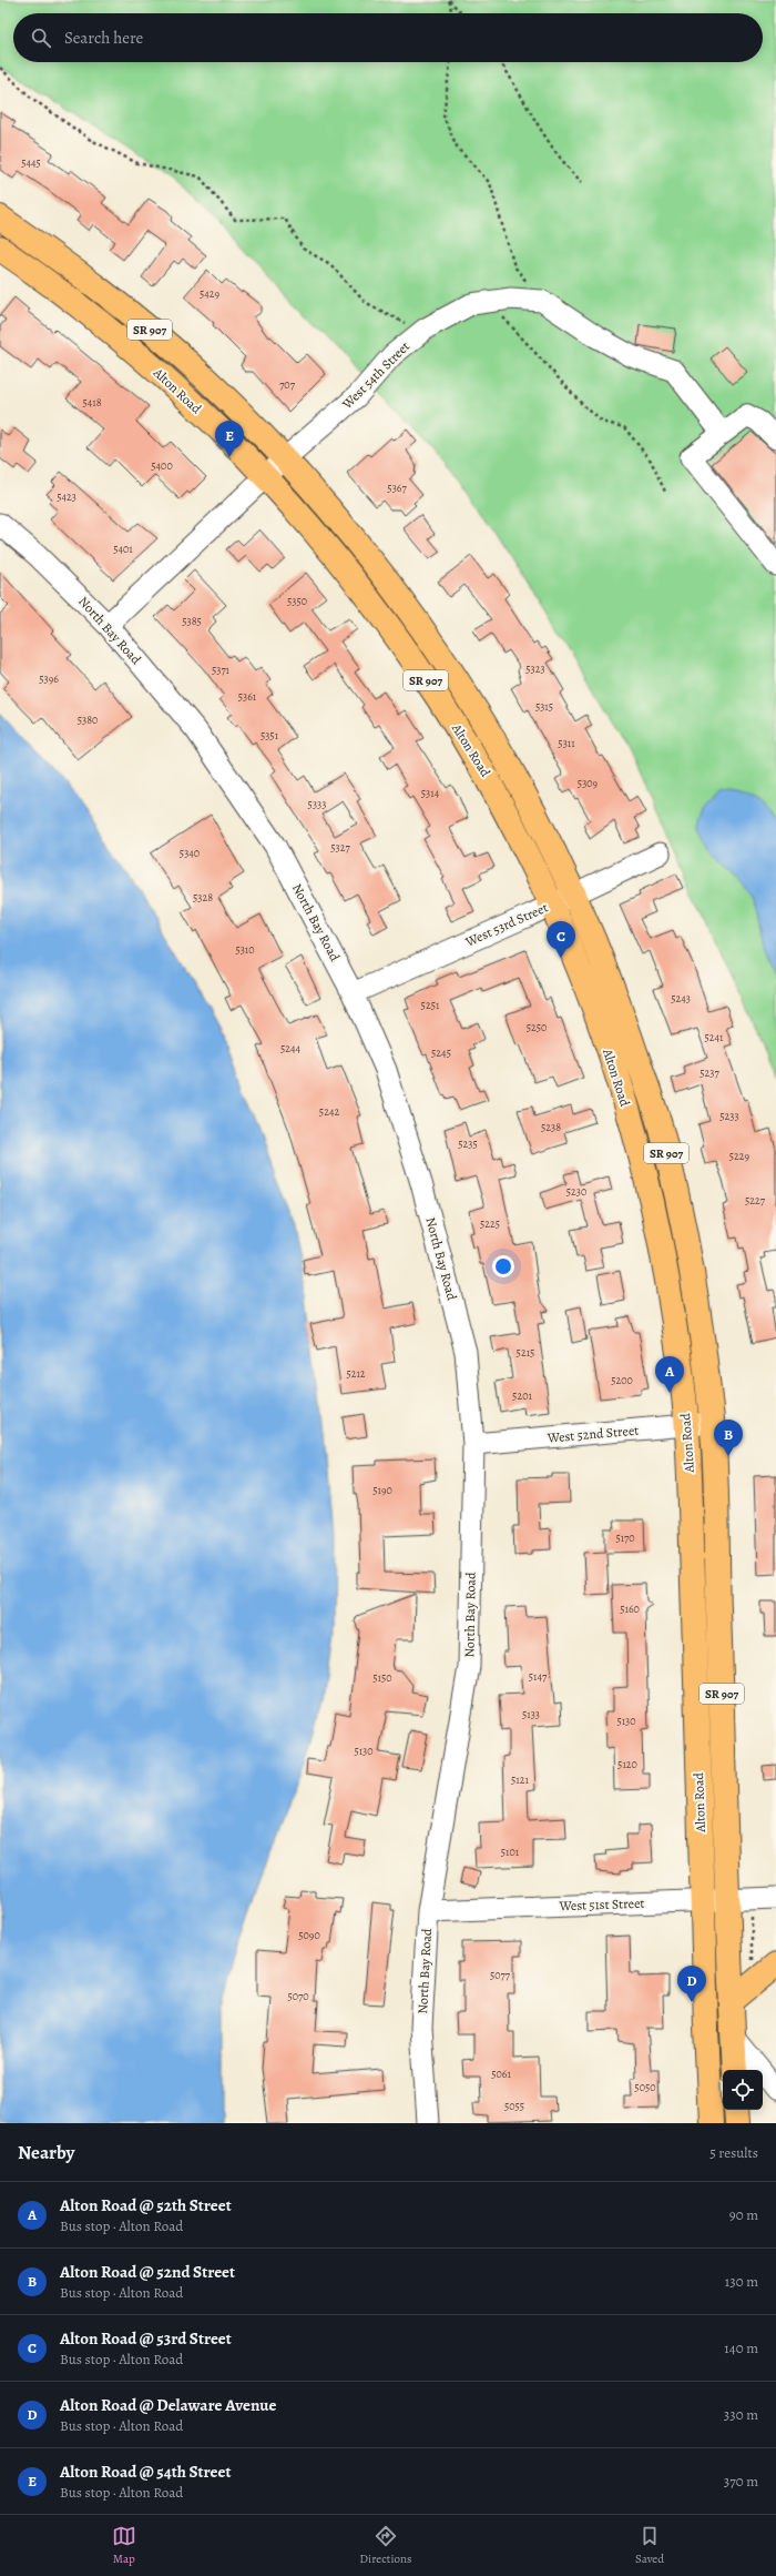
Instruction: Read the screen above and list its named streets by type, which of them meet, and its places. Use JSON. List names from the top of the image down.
{
  "streets": {
    "main road": ["SR 907", "Alton Road"],
    "street": [
      "West 54th Street",
      "North Bay Road",
      "West 53rd Street",
      "West 52nd Street",
      "West 51st Street"
    ]
  },
  "crossings": [
    ["West 54th Street", "Alton Road"],
    ["West 54th Street", "North Bay Road"],
    ["Alton Road", "West 53rd Street"],
    ["Alton Road", "West 52nd Street"],
    ["Alton Road", "West 51st Street"],
    ["North Bay Road", "West 53rd Street"],
    ["North Bay Road", "West 52nd Street"],
    ["North Bay Road", "West 51st Street"]
  ],
  "house_numbers": [
    "5445",
    "5429",
    "707",
    "5418",
    "5400",
    "5367",
    "5423",
    "5401",
    "5350",
    "5385",
    "5323",
    "5371",
    "5396",
    "5361",
    "5315",
    "5380",
    "5351",
    "5311",
    "5309",
    "5314",
    "5333",
    "5327",
    "5340",
    "5328",
    "5310",
    "5243",
    "5251",
    "5250",
    "5241",
    "5244",
    "5245",
    "5237",
    "5242",
    "5233",
    "5238",
    "5235",
    "5229",
    "5230",
    "5227",
    "5225",
    "5215",
    "5212",
    "5200",
    "5201",
    "5190",
    "5170",
    "5160",
    "5147",
    "5150",
    "5133",
    "5130",
    "5130",
    "5120",
    "5121",
    "5101",
    "5090",
    "5077",
    "5070",
    "5061",
    "5050",
    "5055"
  ],
  "page": {
    "search": "Search here",
    "pins": [
      "E",
      "C",
      "A",
      "B",
      "D"
    ],
    "heading": ["Nearby", "5 results"],
    "list": [
      {
        "mark": "A",
        "name": "Alton Road @ 52th Street",
        "note": "Bus stop · Alton Road",
        "value": "90 m"
      },
      {
        "mark": "B",
        "name": "Alton Road @ 52nd Street",
        "note": "Bus stop · Alton Road",
        "value": "130 m"
      },
      {
        "mark": "C",
        "name": "Alton Road @ 53rd Street",
        "note": "Bus stop · Alton Road",
        "value": "140 m"
      },
      {
        "mark": "D",
        "name": "Alton Road @ Delaware Avenue",
        "note": "Bus stop · Alton Road",
        "value": "330 m"
      },
      {
        "mark": "E",
        "name": "Alton Road @ 54th Street",
        "note": "Bus stop · Alton Road",
        "value": "370 m"
      }
    ],
    "nav": ["Map", "Directions", "Saved"]
  }
}
